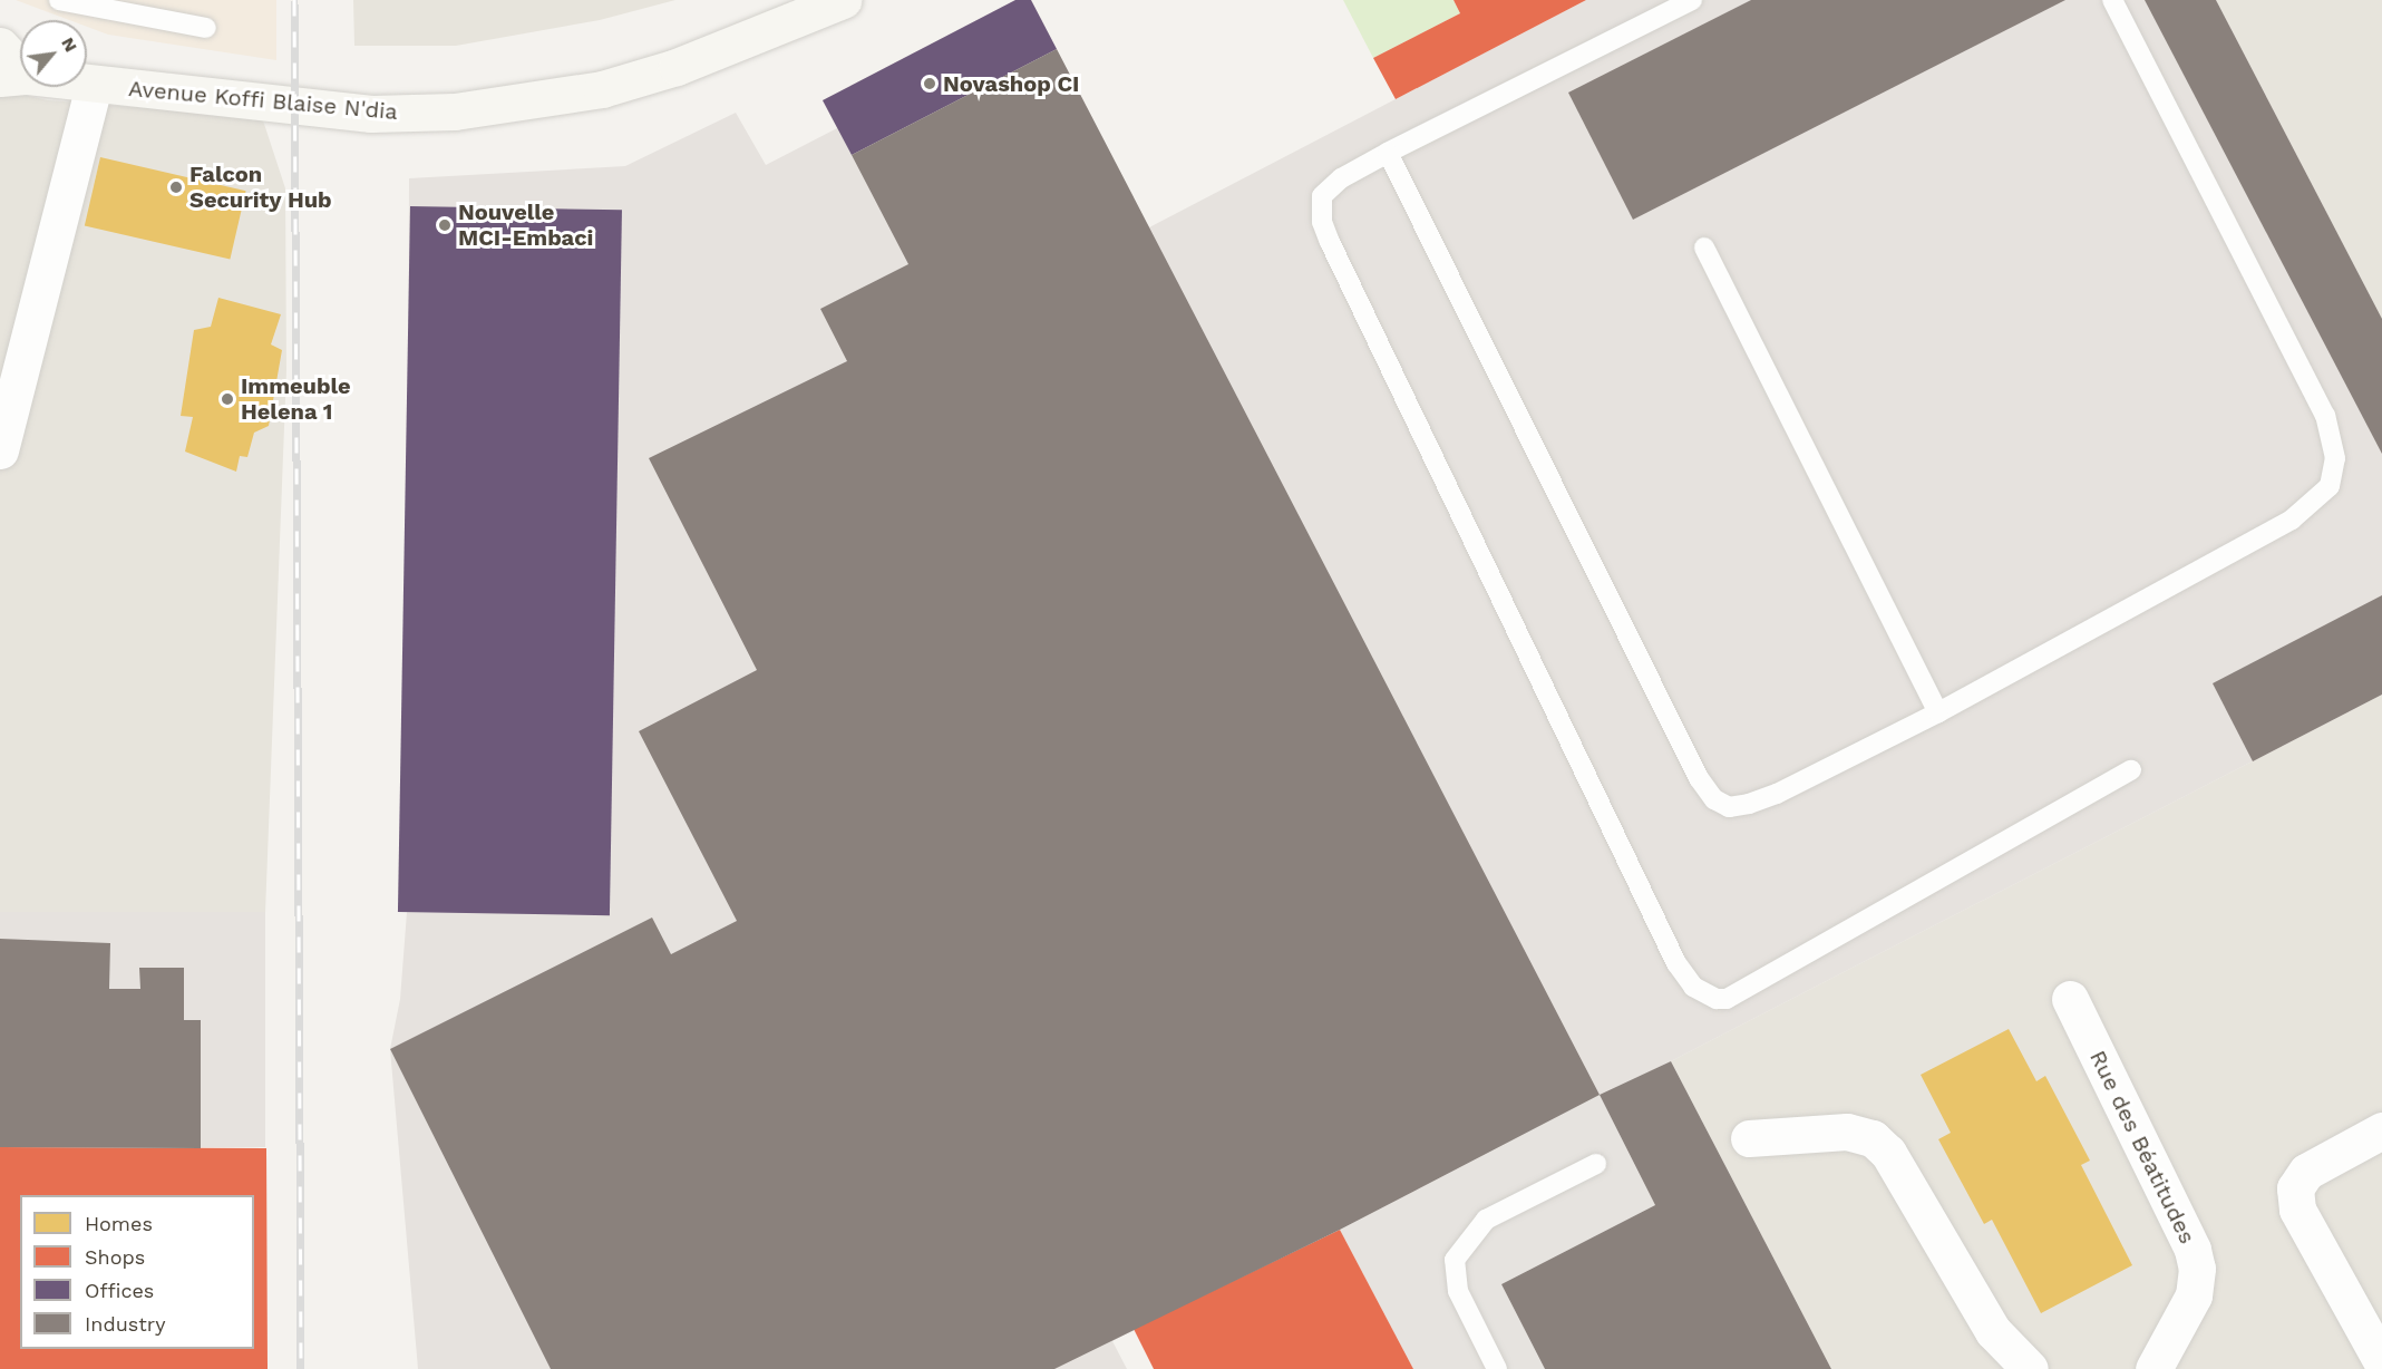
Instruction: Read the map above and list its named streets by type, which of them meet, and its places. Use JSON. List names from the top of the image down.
{
  "streets": {
    "street": ["Avenue Koffi Blaise N'dia", "Rue des Béatitudes"]
  },
  "places": [
    "Novashop CI",
    "Falcon Security Hub",
    "Nouvelle MCI-Embaci",
    "Immeuble Helena 1"
  ],
  "legend": [
    "Homes",
    "Shops",
    "Offices",
    "Industry"
  ],
  "north": "top right"
}
